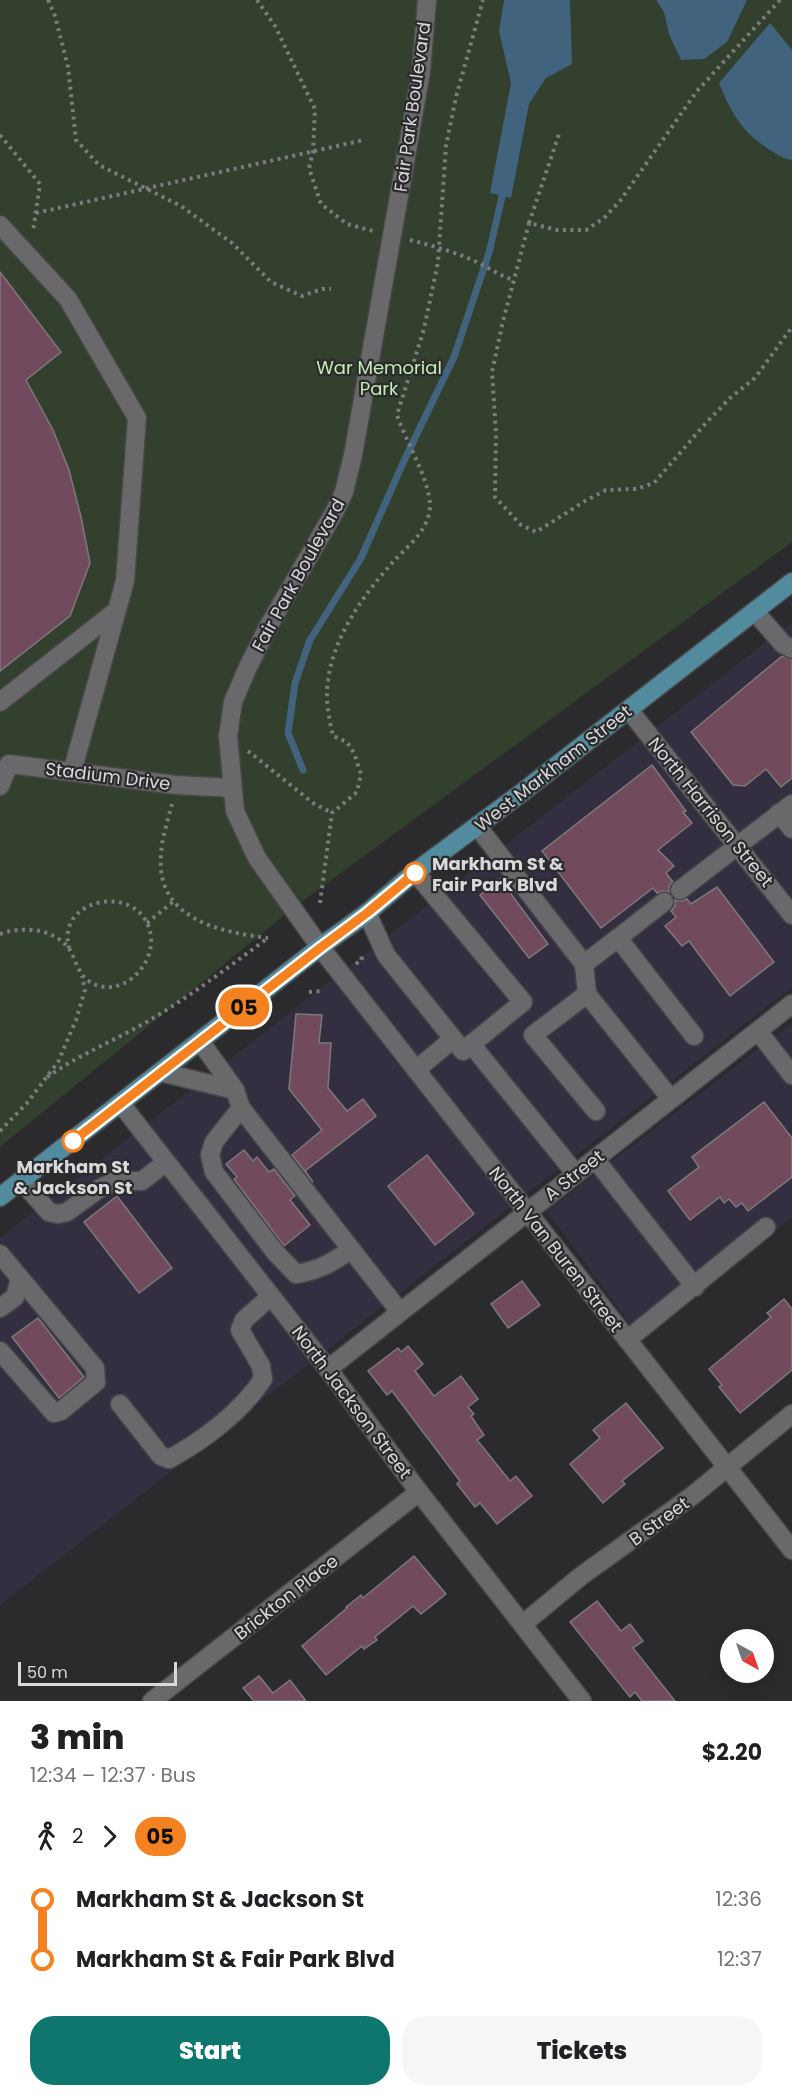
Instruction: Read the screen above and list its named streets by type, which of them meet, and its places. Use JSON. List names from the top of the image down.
{
  "streets": {
    "main road": ["West Markham Street"],
    "street": [
      "Fair Park Boulevard",
      "Stadium Drive",
      "North Harrison Street",
      "A Street",
      "North Van Buren Street",
      "North Jackson Street",
      "B Street",
      "Brickton Place"
    ]
  },
  "crossings": [
    ["Fair Park Boulevard", "West Markham Street"],
    ["Fair Park Boulevard", "Stadium Drive"],
    ["Fair Park Boulevard", "North Van Buren Street"],
    ["West Markham Street", "North Harrison Street"],
    ["West Markham Street", "North Van Buren Street"],
    ["West Markham Street", "North Jackson Street"],
    ["A Street", "North Van Buren Street"],
    ["A Street", "North Jackson Street"],
    ["North Van Buren Street", "B Street"],
    ["North Jackson Street", "B Street"],
    ["North Jackson Street", "Brickton Place"]
  ],
  "parks": ["War Memorial Park"],
  "places": ["Markham St & Fair Park Blvd", "Markham St & Jackson St"],
  "lines": ["bus line 05"],
  "scale_bar": "50 m",
  "north": "bottom right",
  "page": {
    "on_map": "05",
    "scale": "50 m",
    "heading": ["3 min", "12:34 – 12:37 · Bus", "$2.20"],
    "legs": ["2", "05"],
    "list": [
      {
        "name": "Markham St & Jackson St",
        "value": "12:36"
      },
      {
        "name": "Markham St & Fair Park Blvd",
        "value": "12:37"
      }
    ],
    "buttons": ["Start", "Tickets"]
  }
}
